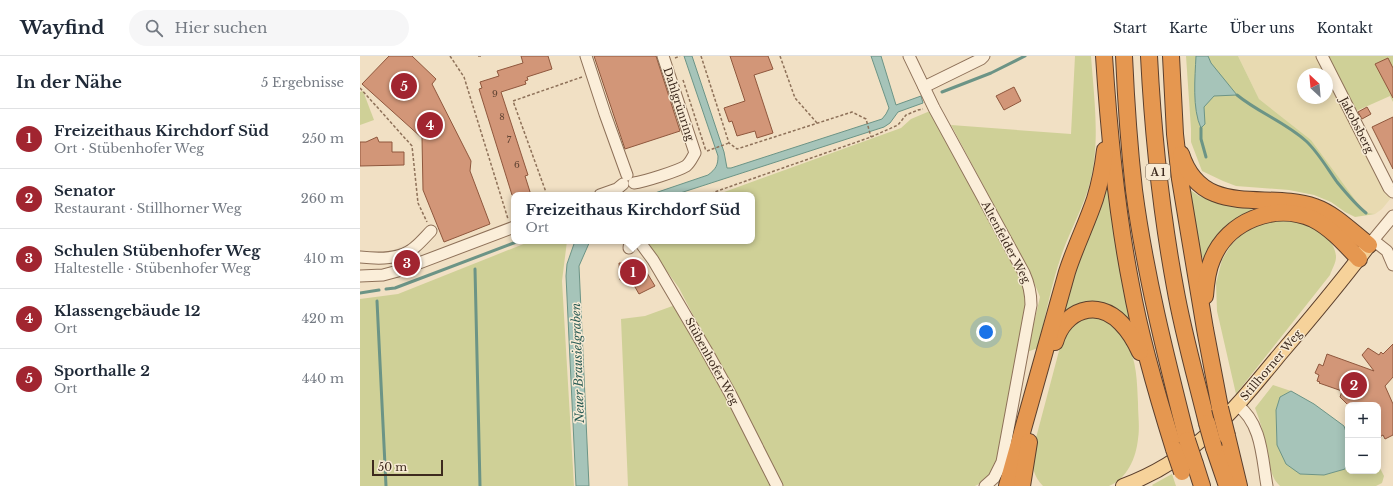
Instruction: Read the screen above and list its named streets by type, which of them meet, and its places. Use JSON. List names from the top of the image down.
{
  "streets": {
    "highway": ["A 1"],
    "main road": ["Stillhorner Weg"],
    "street": [
      "Dahlgrünring",
      "Jakobsberg",
      "Altenfelder Weg",
      "Stübenhofer Weg"
    ]
  },
  "water": ["Neuer Brausielgraben"],
  "house_numbers": [
    "9",
    "8",
    "7",
    "6"
  ],
  "scale_bar": "50 m",
  "north": "top left",
  "page": {
    "header": "Wayfind",
    "search": "Hier suchen",
    "nav": [
      "Start",
      "Karte",
      "Über uns",
      "Kontakt"
    ],
    "heading": ["In der Nähe", "5 Ergebnisse"],
    "pins": [
      "5",
      "4",
      "3",
      "1",
      "2"
    ],
    "list": [
      {
        "mark": "1",
        "name": "Freizeithaus Kirchdorf Süd",
        "note": "Ort · Stübenhofer Weg",
        "value": "250 m"
      },
      {
        "mark": "2",
        "name": "Senator",
        "note": "Restaurant · Stillhorner Weg",
        "value": "260 m"
      },
      {
        "mark": "3",
        "name": "Schulen Stübenhofer Weg",
        "note": "Haltestelle · Stübenhofer Weg",
        "value": "410 m"
      },
      {
        "mark": "4",
        "name": "Klassengebäude 12",
        "note": "Ort",
        "value": "420 m"
      },
      {
        "mark": "5",
        "name": "Sporthalle 2",
        "note": "Ort",
        "value": "440 m"
      }
    ],
    "popup": ["Freizeithaus Kirchdorf Süd", "Ort"],
    "map_buttons": ["+", "−"],
    "scale": "50 m"
  }
}
